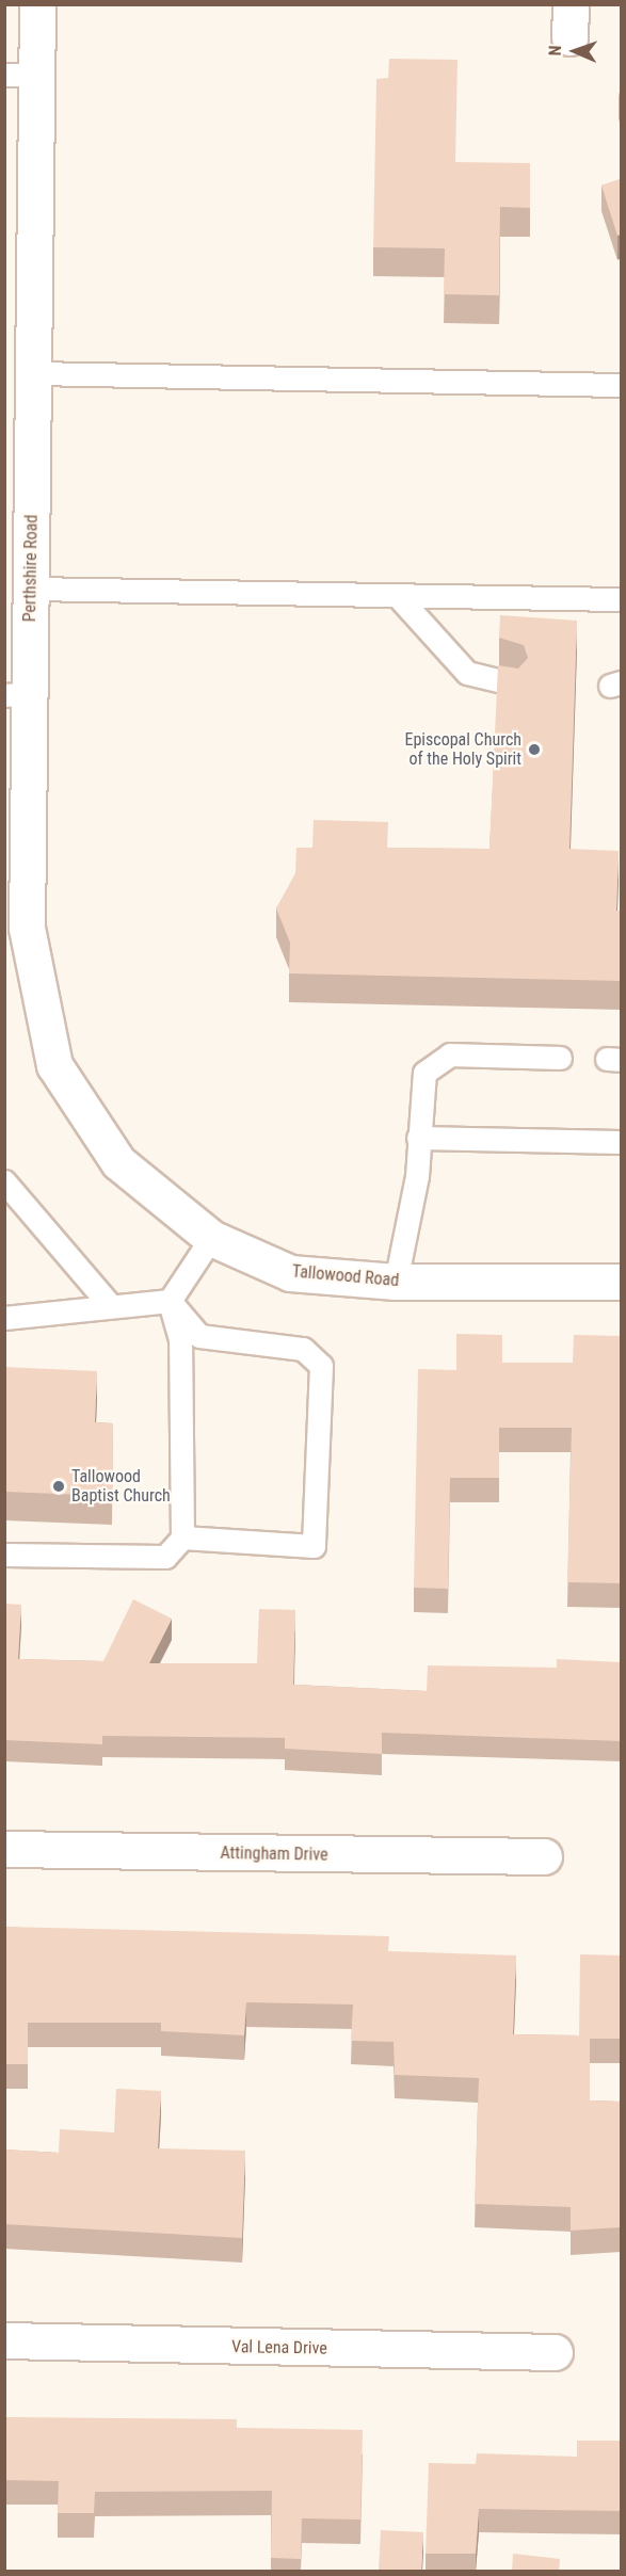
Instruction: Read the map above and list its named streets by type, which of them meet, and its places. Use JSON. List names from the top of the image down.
{
  "streets": {
    "street": [
      "Perthshire Road",
      "Tallowood Road",
      "Attingham Drive",
      "Val Lena Drive"
    ]
  },
  "crossings": [
    ["Perthshire Road", "Tallowood Road"]
  ],
  "places": ["Episcopal Church of the Holy Spirit", "Tallowood Baptist Church"],
  "north": "left"
}
